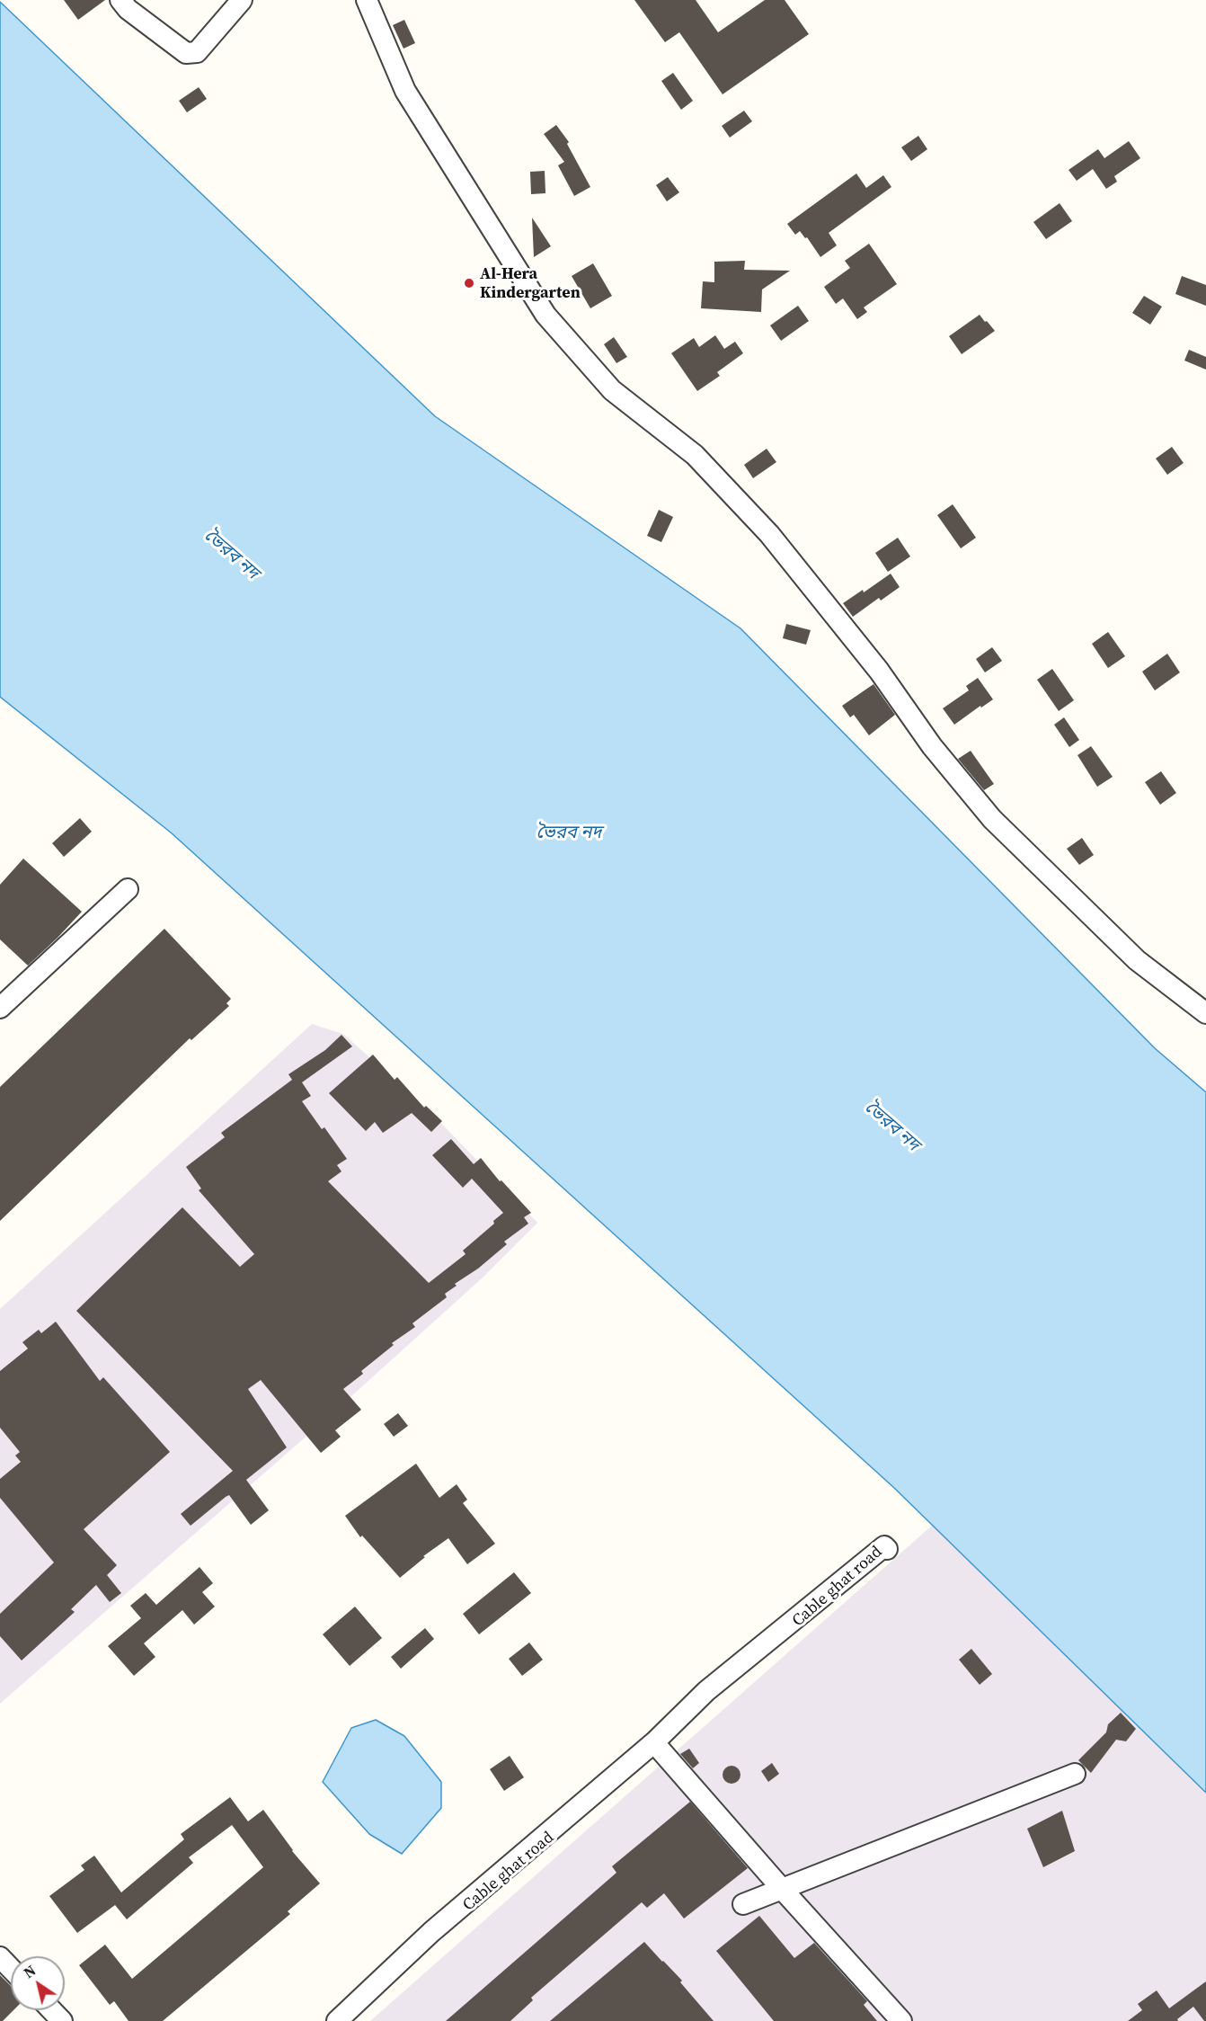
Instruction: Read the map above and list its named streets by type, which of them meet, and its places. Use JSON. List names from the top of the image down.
{
  "streets": {
    "street": ["Cable ghat road"]
  },
  "water": ["ভৈরব নদ"],
  "places": ["Al-Hera Kindergarten"],
  "north": "top left"
}
